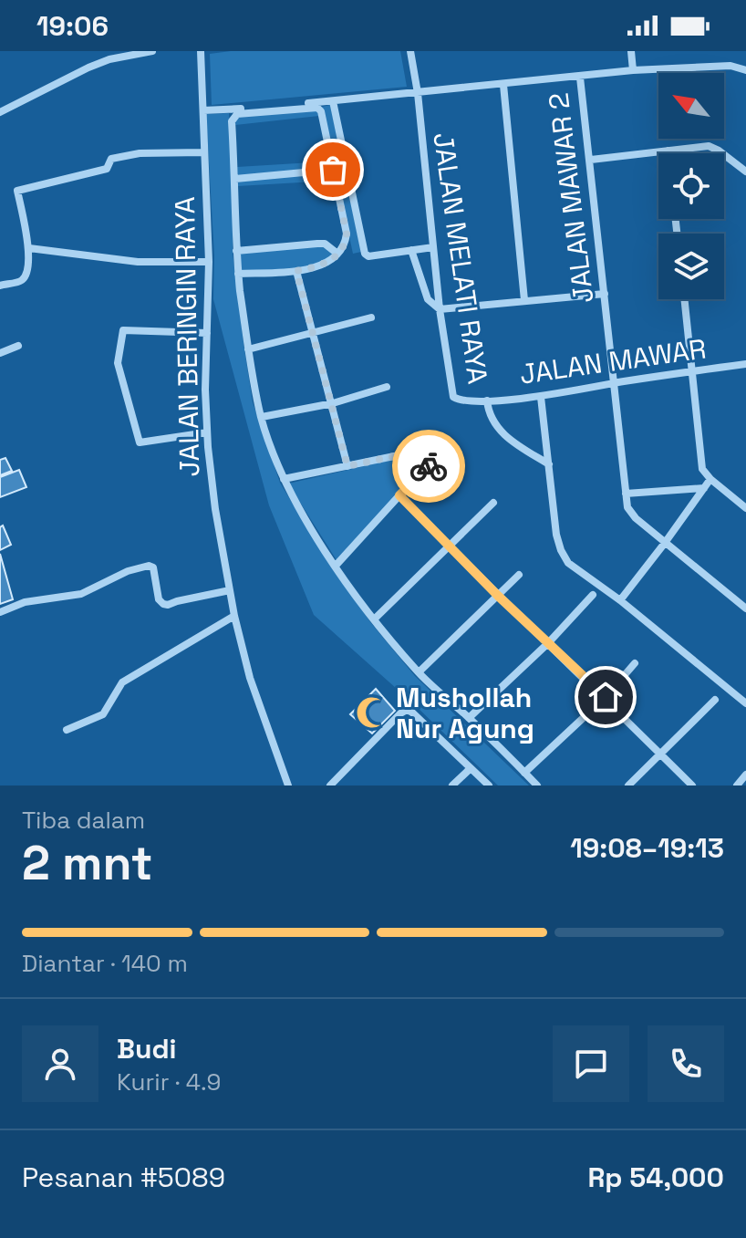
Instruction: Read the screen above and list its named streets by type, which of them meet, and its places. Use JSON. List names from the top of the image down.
{
  "streets": {
    "street": [
      "JALAN MAWAR 2",
      "JALAN MELATI RAYA",
      "JALAN BERINGIN RAYA",
      "JALAN MAWAR"
    ]
  },
  "crossings": [
    ["JALAN MAWAR 2", "JALAN MELATI RAYA"],
    ["JALAN MAWAR 2", "JALAN BERINGIN RAYA"],
    ["JALAN MAWAR 2", "JALAN MAWAR"],
    ["JALAN MELATI RAYA", "JALAN MAWAR"]
  ],
  "places": {
    "mosque": ["Mushollah Nur Agung"]
  },
  "north": "top left",
  "page": {
    "status": "19:06",
    "heading": ["2 mnt", "Tiba dalam", "19:08–19:13"],
    "panel": [
      "Budi",
      "Kurir · 4.9",
      "Pesanan #5089",
      "Rp 54,000"
    ],
    "bar": "Diantar · 140 m"
  }
}
